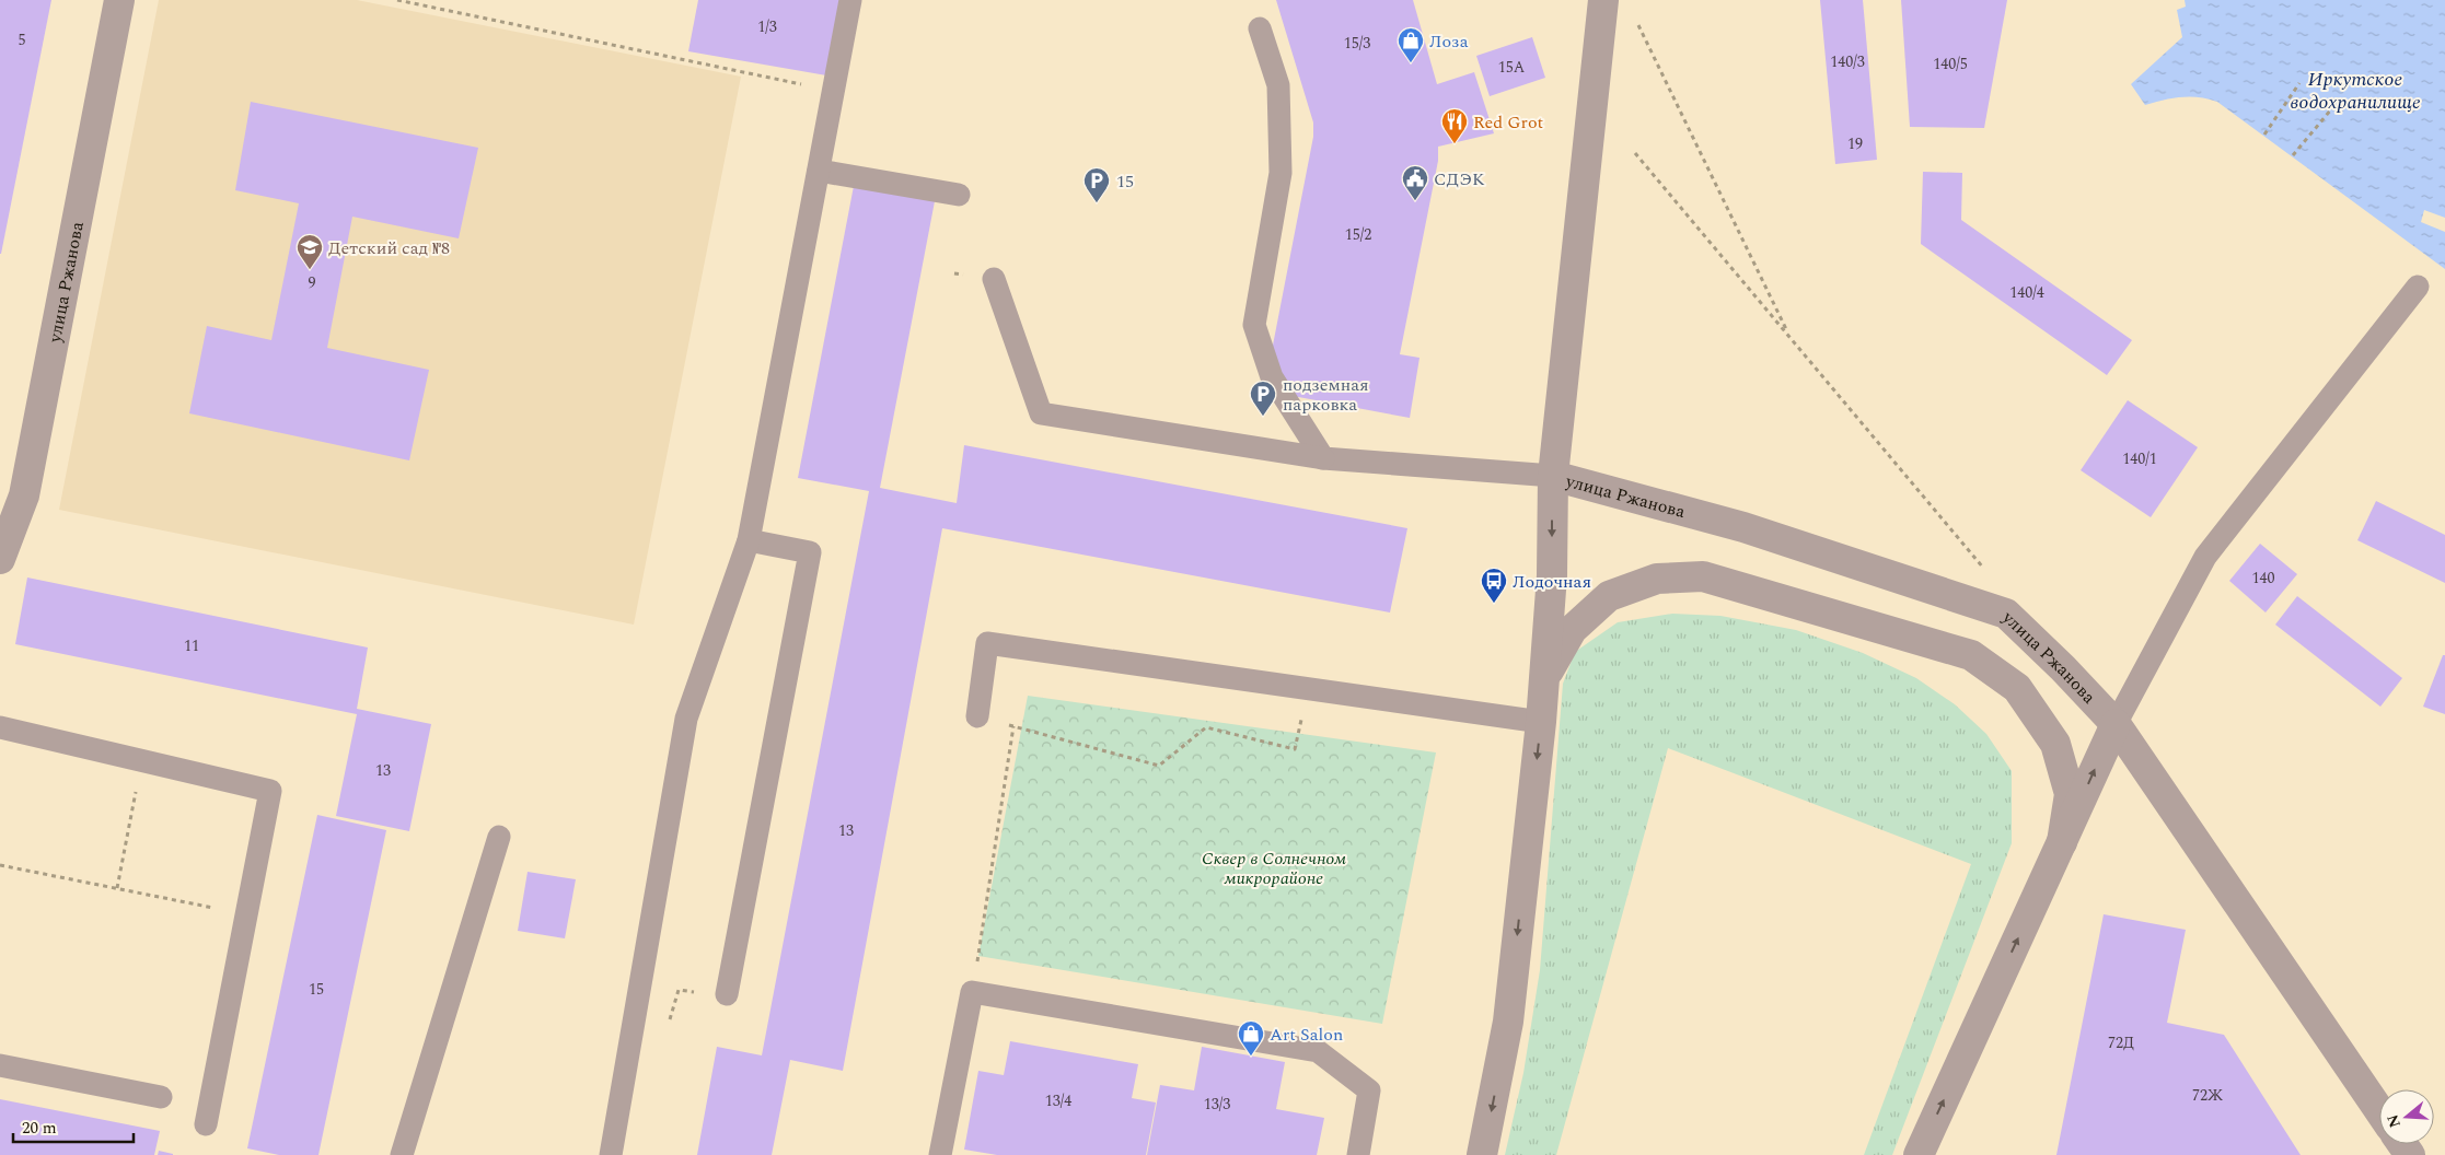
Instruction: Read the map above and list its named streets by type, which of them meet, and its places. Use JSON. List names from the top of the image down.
{
  "streets": {
    "street": ["улица Ржанова"]
  },
  "water": ["Иркутское водохранилище"],
  "parks": ["Сквер в Солнечном микрорайоне"],
  "places": {
    "shop": ["Лоза", "Art Salon"],
    "restaurant": ["Red Grot"],
    "public building": ["СДЭК"],
    "parking": ["15", "подземная парковка"],
    "school or university": ["Детский сад №8"],
    "bus stop": ["Лодочная"]
  },
  "house_numbers": [
    "1/3",
    "5",
    "15/3",
    "140/3",
    "140/5",
    "15А",
    "19",
    "15/2",
    "9",
    "140/4",
    "140/1",
    "140",
    "11",
    "13",
    "13",
    "15",
    "72Д",
    "72Ж",
    "13/4",
    "13/3"
  ],
  "scale_bar": "20 m",
  "north": "left"
}
